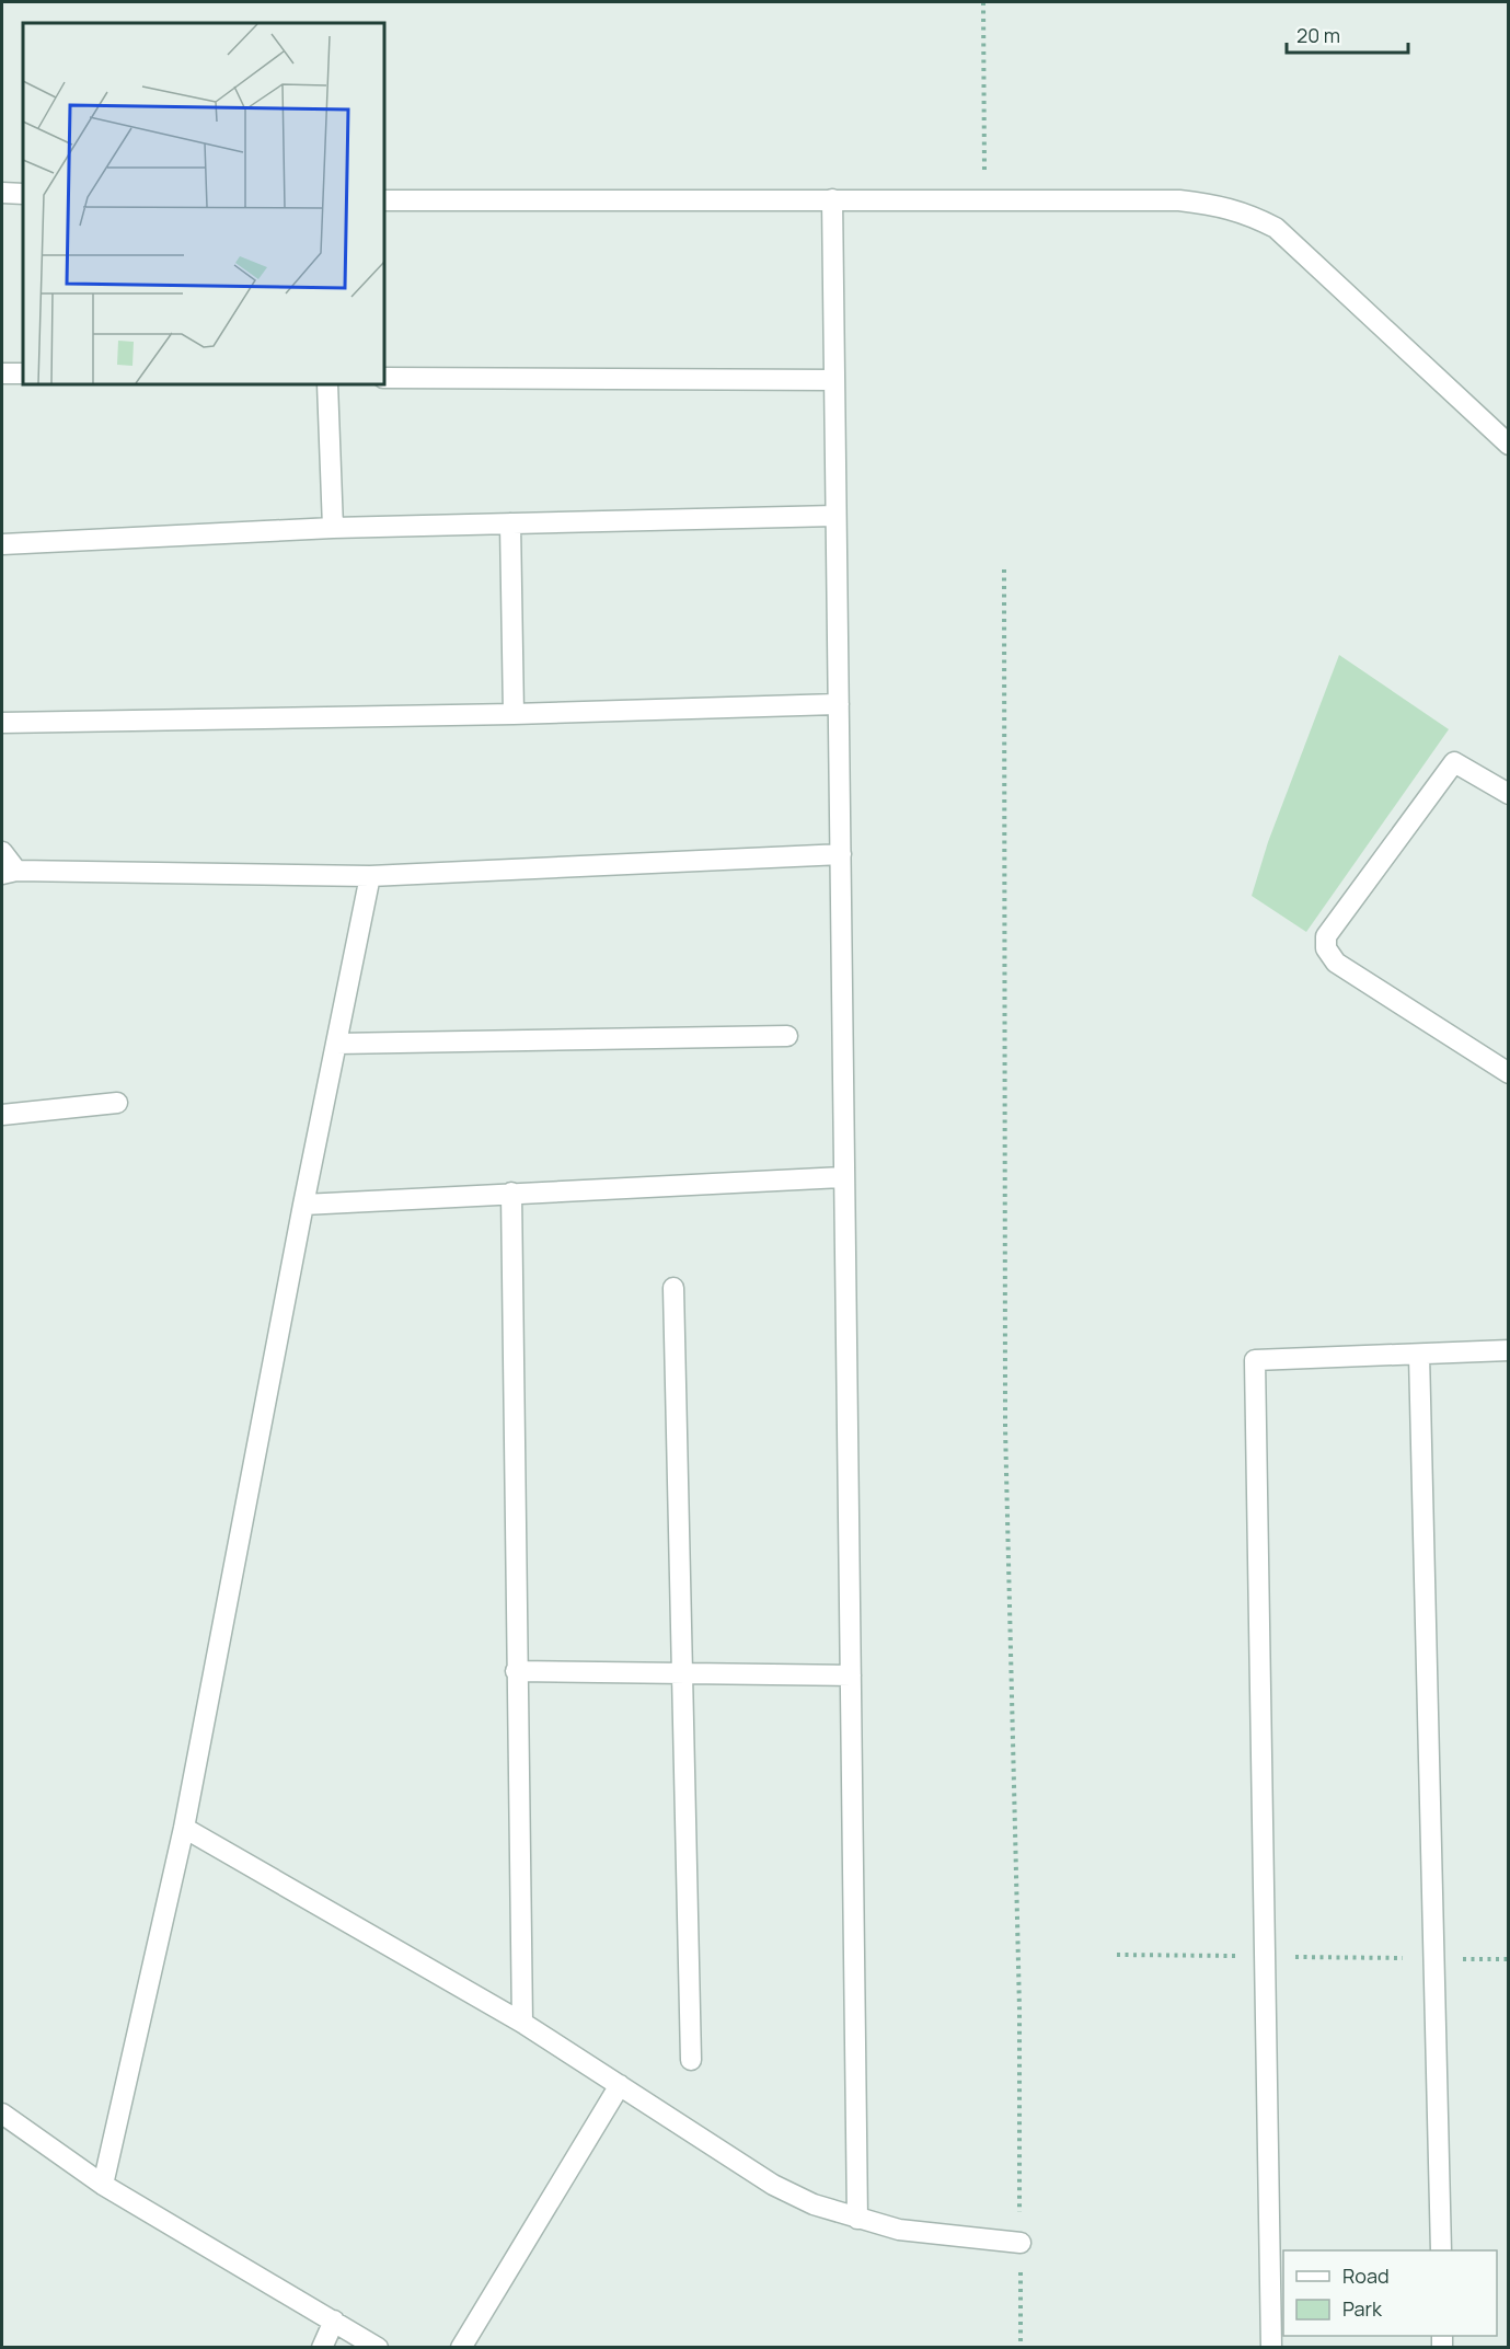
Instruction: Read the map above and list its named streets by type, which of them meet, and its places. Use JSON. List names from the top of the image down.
{
  "legend": ["Road", "Park"],
  "scale_bar": "20 m"
}
